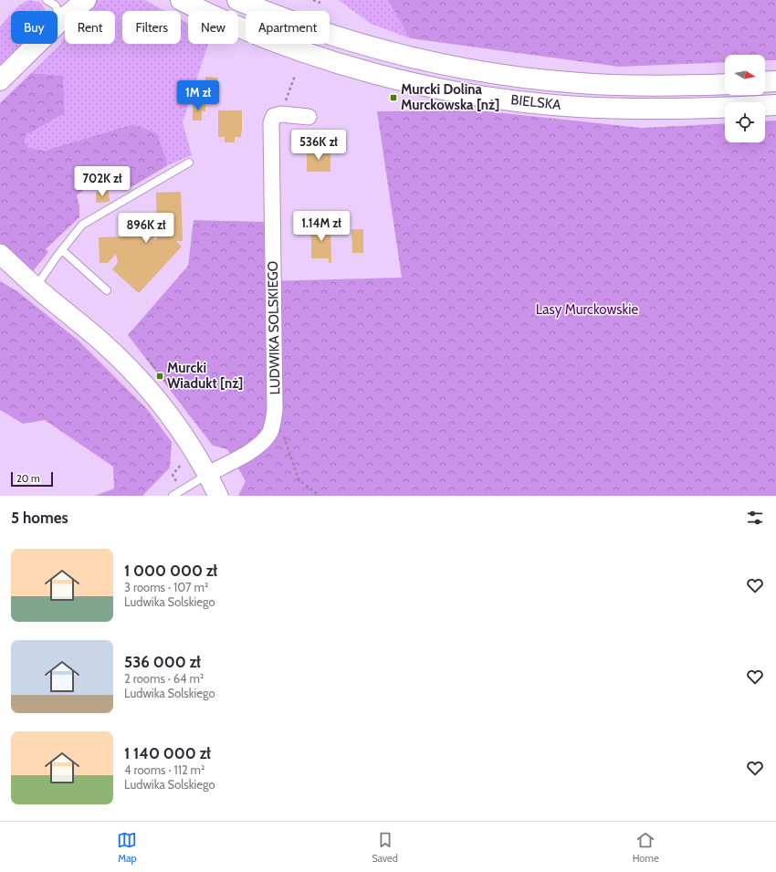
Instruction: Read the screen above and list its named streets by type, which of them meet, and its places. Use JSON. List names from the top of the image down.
{
  "streets": {
    "main road": ["BIELSKA"],
    "street": ["LUDWIKA SOLSKIEGO"]
  },
  "parks": ["Lasy Murckowskie"],
  "places": {
    "transit": ["Murcki Dolina Murckowska [nż]", "Murcki Wiadukt [nż]"]
  },
  "scale_bar": "20 m",
  "north": "right",
  "page": {
    "chip": [
      "Buy",
      "Rent",
      "Filters",
      "New",
      "Apartment"
    ],
    "price": [
      "1M zł",
      "536K zł",
      "702K zł",
      "1.14M zł",
      "896K zł"
    ],
    "scale": "20 m",
    "heading": "5 homes",
    "list": [
      {
        "name": "1 000 000 zł",
        "note": "3 rooms · 107 m² · Ludwika Solskiego"
      },
      {
        "name": "536 000 zł",
        "note": "2 rooms · 64 m² · Ludwika Solskiego"
      },
      {
        "name": "1 140 000 zł",
        "note": "4 rooms · 112 m² · Ludwika Solskiego"
      }
    ],
    "tabs": ["Map", "Saved", "Home"]
  }
}
